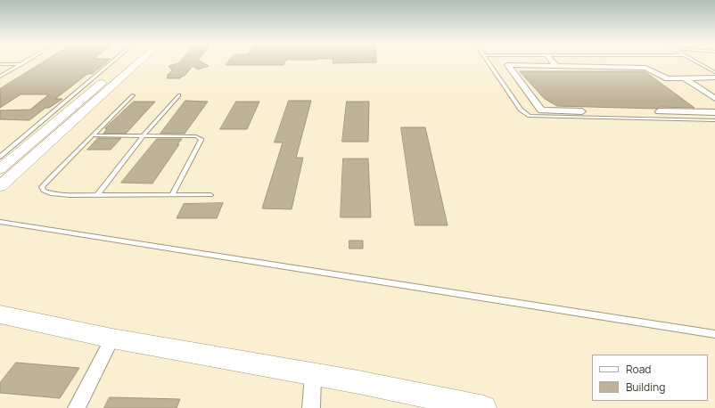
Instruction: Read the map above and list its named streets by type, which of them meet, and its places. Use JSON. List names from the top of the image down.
{
  "legend": ["Road", "Building"]
}
